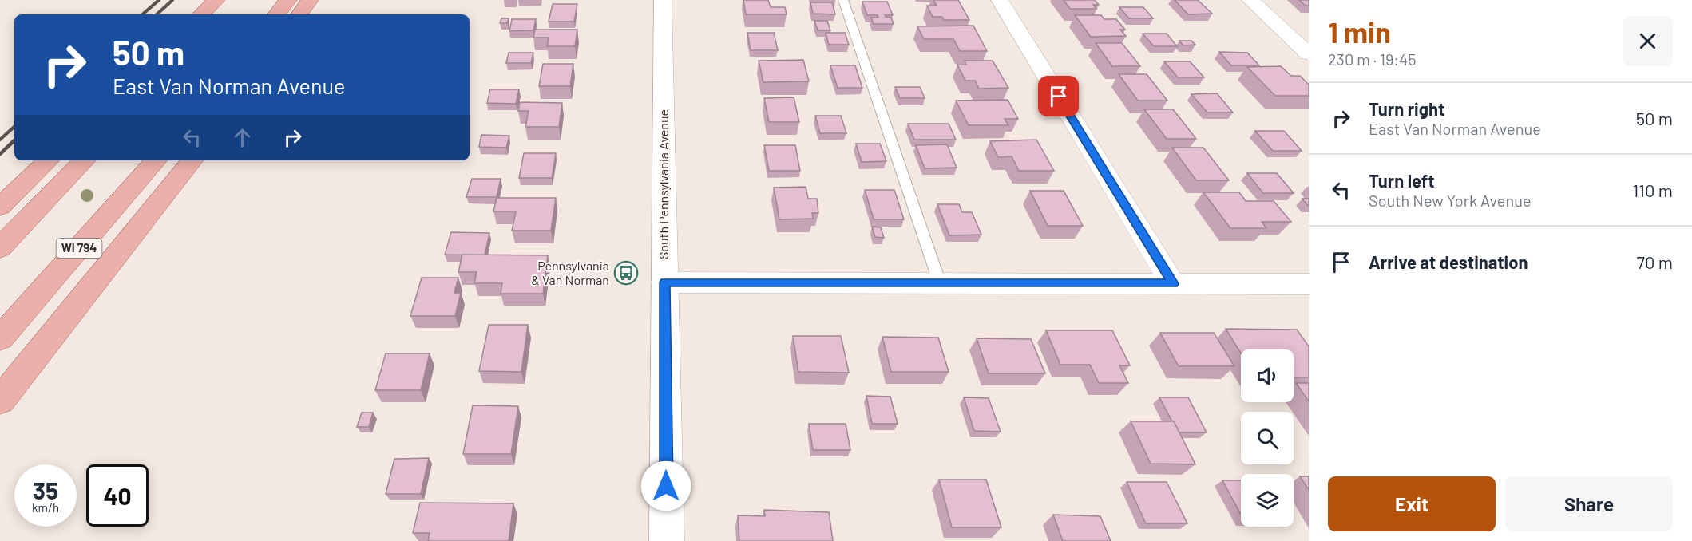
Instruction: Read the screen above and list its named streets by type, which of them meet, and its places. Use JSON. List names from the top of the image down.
{
  "streets": {
    "main road": ["WI 794"],
    "street": ["South Pennsylvania Avenue"]
  },
  "places": {
    "bus stop": ["Pennsylvania & Van Norman"]
  },
  "page": {
    "heading": ["1 min", "230 m · 19:45"],
    "turn": ["50 m", "East Van Norman Avenue"],
    "list": [
      {
        "name": "Turn right",
        "note": "East Van Norman Avenue",
        "value": "50 m"
      },
      {
        "name": "Turn left",
        "note": "South New York Avenue",
        "value": "110 m"
      },
      {
        "name": "Arrive at destination",
        "value": "70 m"
      }
    ],
    "speed": "35 km/h",
    "limit": "40",
    "buttons": ["Exit", "Share"]
  }
}
